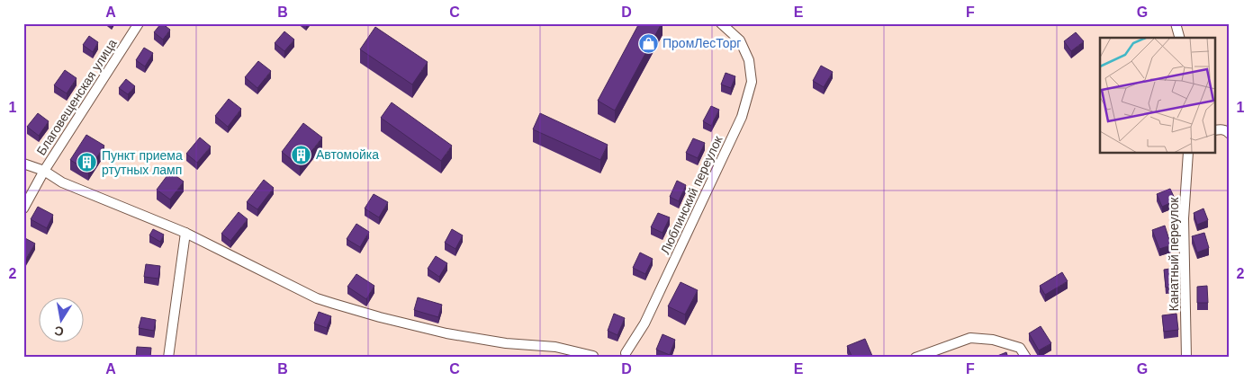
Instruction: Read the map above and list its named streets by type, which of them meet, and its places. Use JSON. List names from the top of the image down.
{
  "streets": {
    "street": ["Благовещенская улица", "Люблинский переулок", "Канатный переулок"]
  },
  "places": {
    "shop": ["ПромЛесТорг"],
    "building": ["Автомойка", "Пункт приема ртутных ламп"]
  },
  "north": "bottom",
  "grid": {
    "columns": [
      "A",
      "B",
      "C",
      "D",
      "E",
      "F",
      "G"
    ],
    "rows": ["1", "2"]
  }
}
